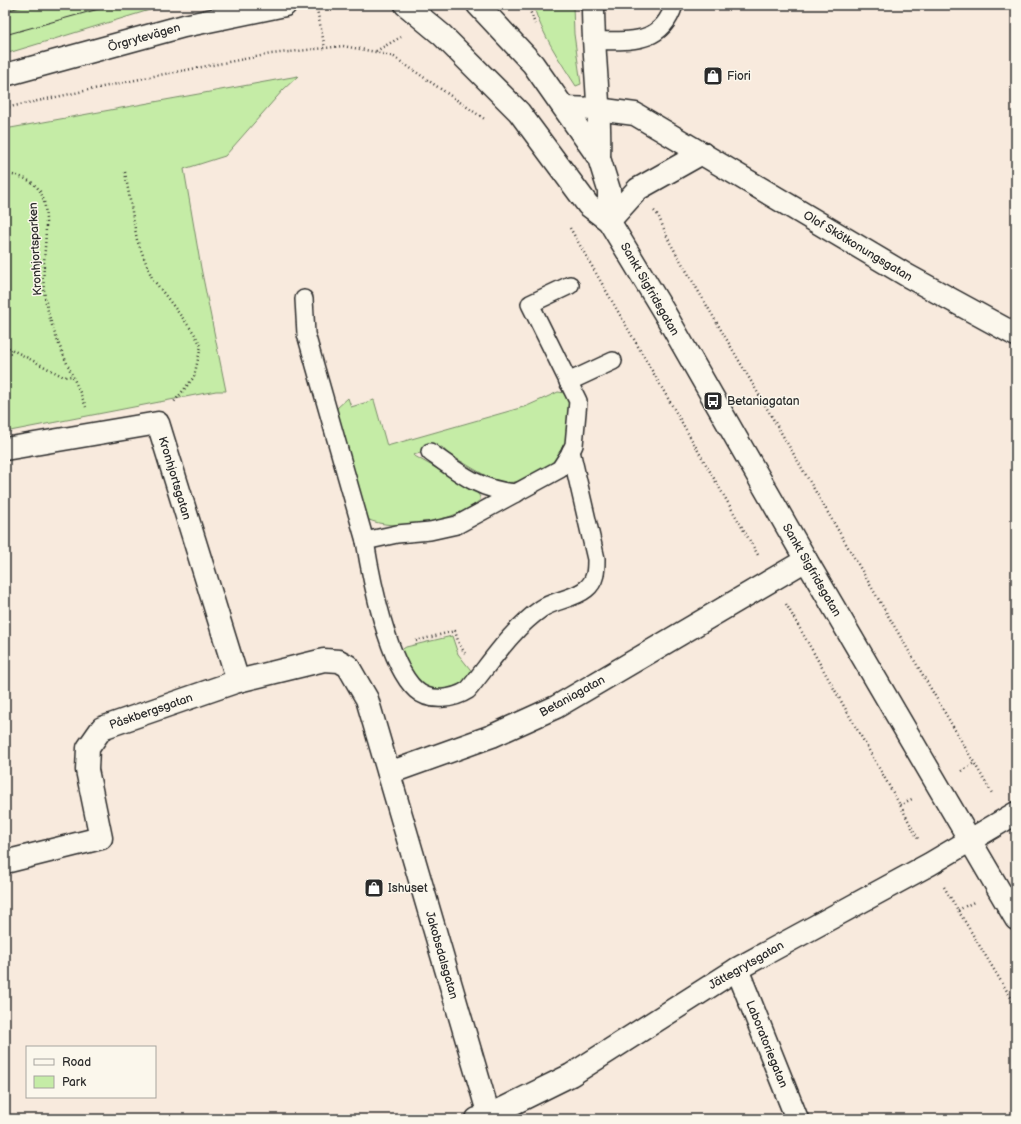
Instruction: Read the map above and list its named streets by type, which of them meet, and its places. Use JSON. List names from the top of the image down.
{
  "streets": {
    "street": [
      "Örgrytevägen",
      "Olof Skötkonungsgatan",
      "Sankt Sigfridsgatan",
      "Kronhjortsgatan",
      "Betaniagatan",
      "Påskbergsgatan",
      "Jakobsdalsgatan",
      "Jättegrytsgatan",
      "Laboratoriegatan"
    ],
    "path": ["Kronhjortsparken"]
  },
  "crossings": [
    ["Kronhjortsparken", "Kronhjortsgatan"],
    ["Sankt Sigfridsgatan", "Betaniagatan"],
    ["Sankt Sigfridsgatan", "Jättegrytsgatan"],
    ["Kronhjortsgatan", "Påskbergsgatan"],
    ["Betaniagatan", "Jakobsdalsgatan"],
    ["Påskbergsgatan", "Jakobsdalsgatan"],
    ["Jakobsdalsgatan", "Jättegrytsgatan"],
    ["Jättegrytsgatan", "Laboratoriegatan"]
  ],
  "places": {
    "shop": ["Fiori", "Ishuset"],
    "bus stop": ["Betaniagatan"]
  },
  "legend": ["Road", "Park"]
}
